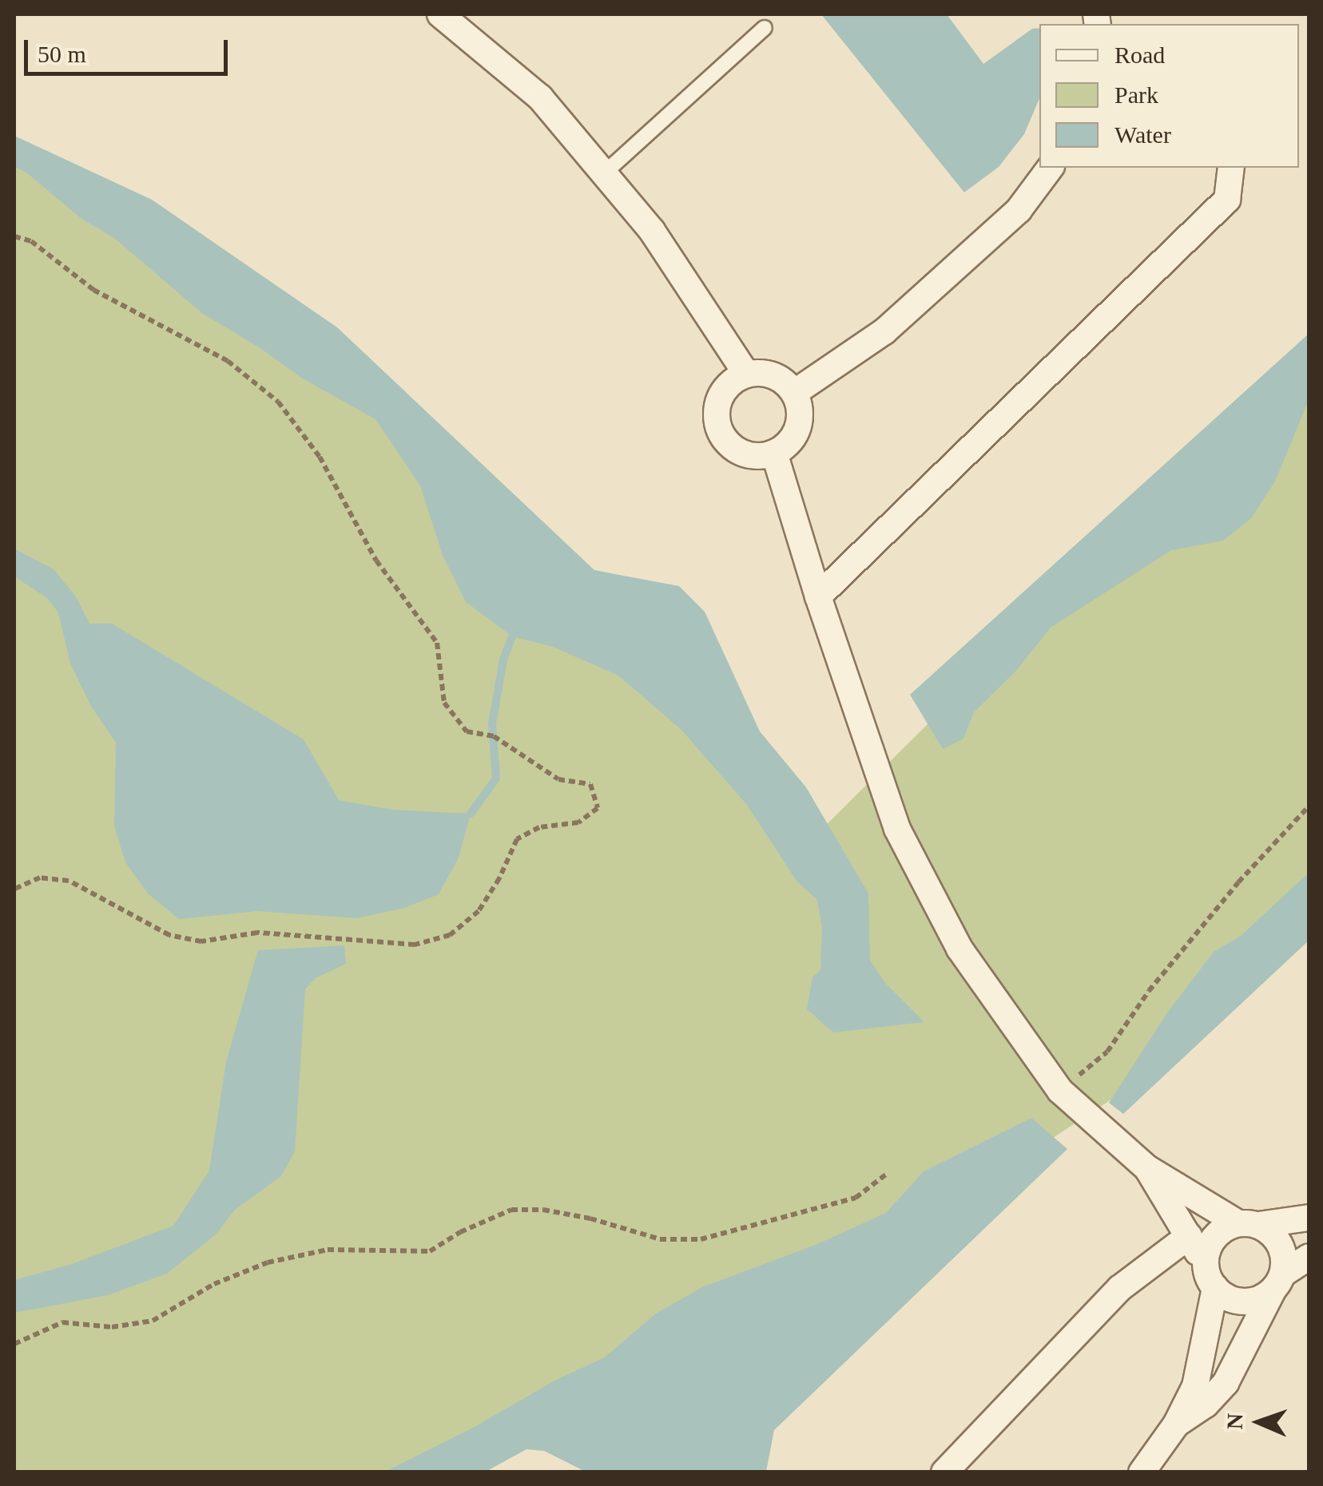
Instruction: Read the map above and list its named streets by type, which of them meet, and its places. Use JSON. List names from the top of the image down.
{
  "legend": ["Road", "Park", "Water"],
  "scale_bar": "50 m",
  "north": "left"
}
